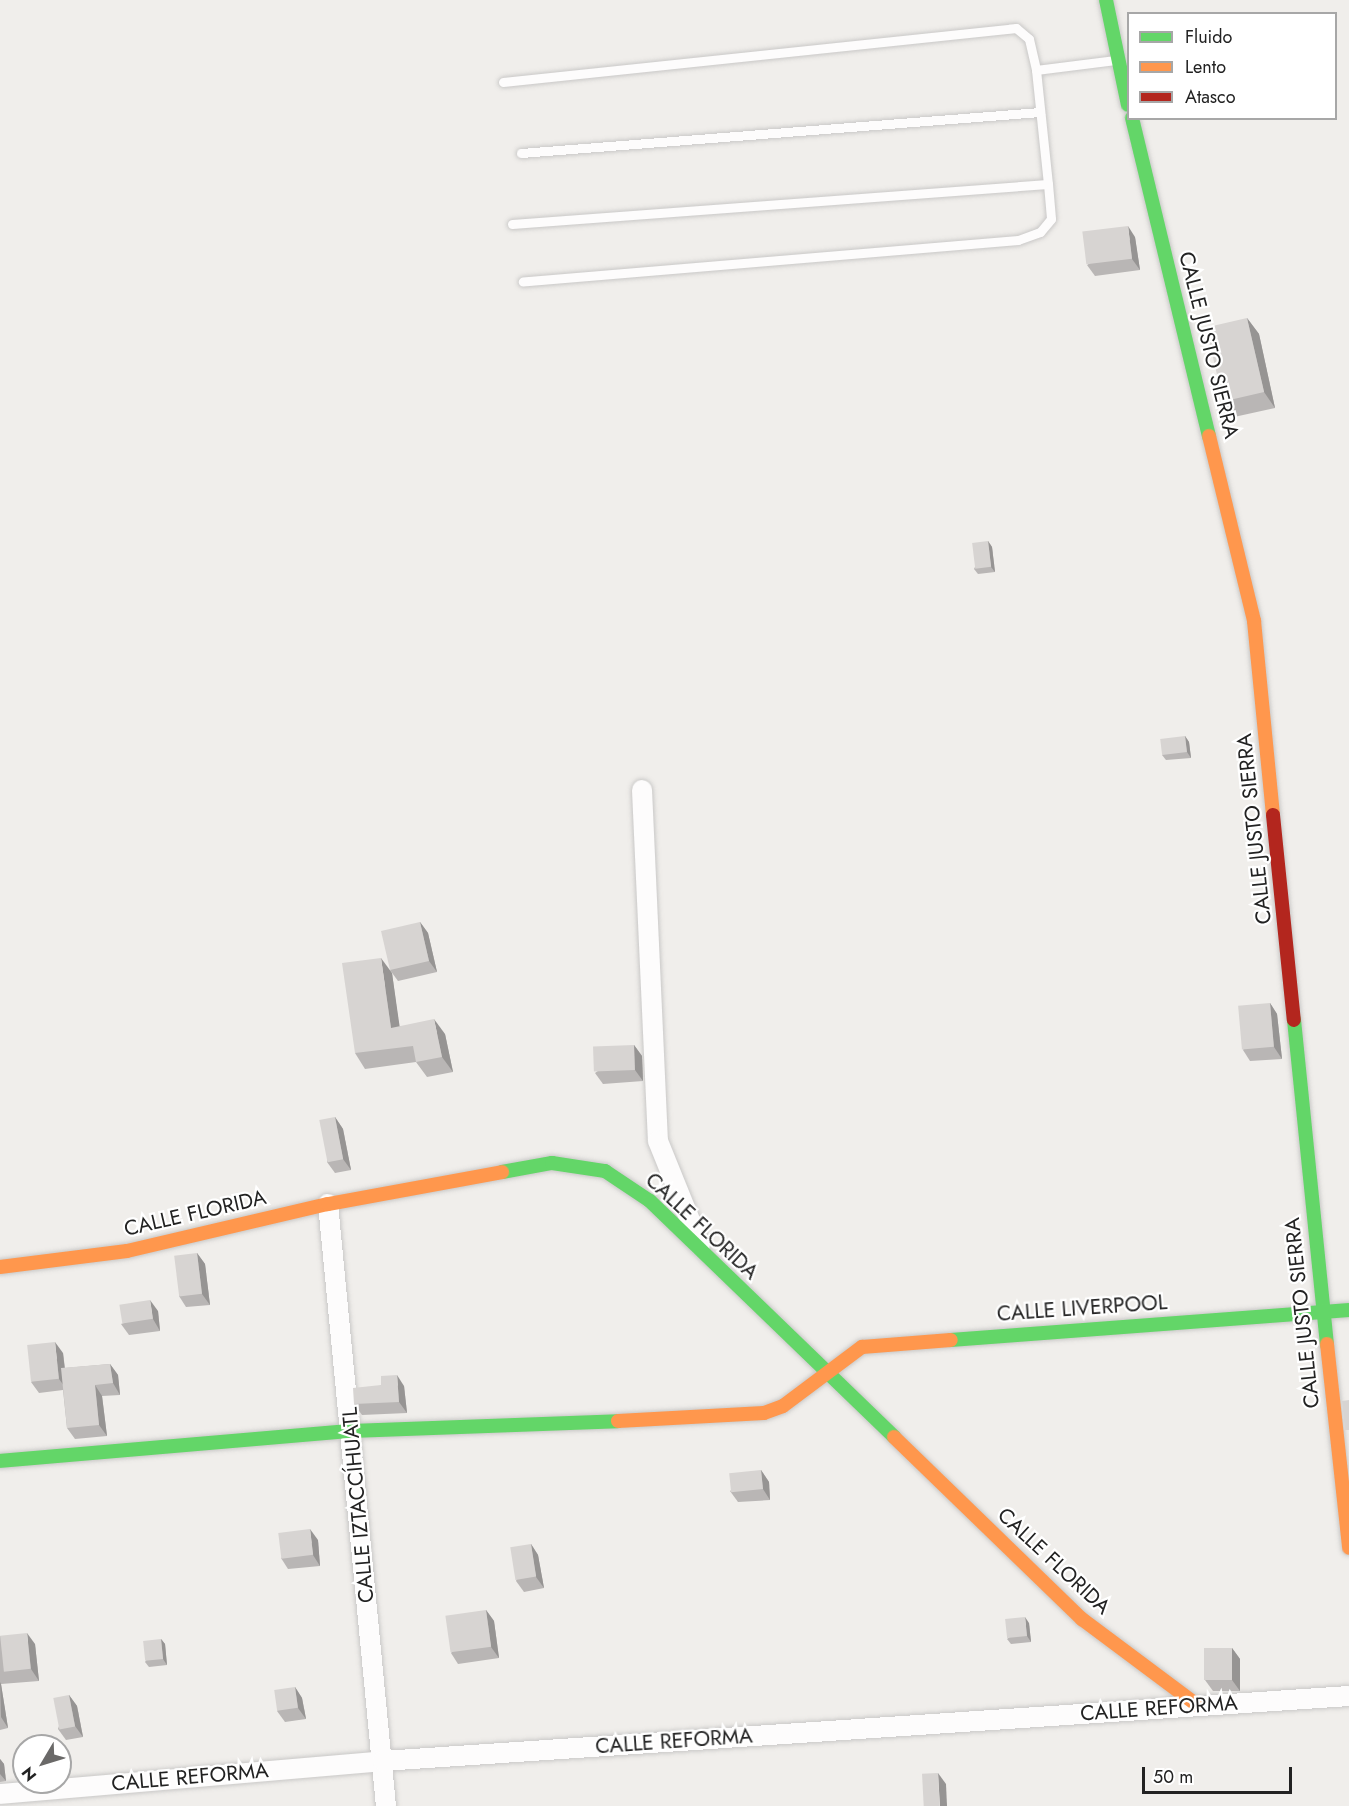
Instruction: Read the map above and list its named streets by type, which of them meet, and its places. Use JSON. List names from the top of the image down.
{
  "streets": {
    "street": [
      "CALLE JUSTO SIERRA",
      "CALLE FLORIDA",
      "CALLE LIVERPOOL",
      "CALLE IZTACCÍHUATL",
      "CALLE REFORMA"
    ]
  },
  "crossings": [
    ["CALLE JUSTO SIERRA", "CALLE LIVERPOOL"],
    ["CALLE FLORIDA", "CALLE LIVERPOOL"],
    ["CALLE FLORIDA", "CALLE IZTACCÍHUATL"],
    ["CALLE FLORIDA", "CALLE REFORMA"],
    ["CALLE LIVERPOOL", "CALLE IZTACCÍHUATL"],
    ["CALLE IZTACCÍHUATL", "CALLE REFORMA"]
  ],
  "legend": ["Fluido", "Lento", "Atasco"],
  "scale_bar": "50 m",
  "north": "bottom left"
}
